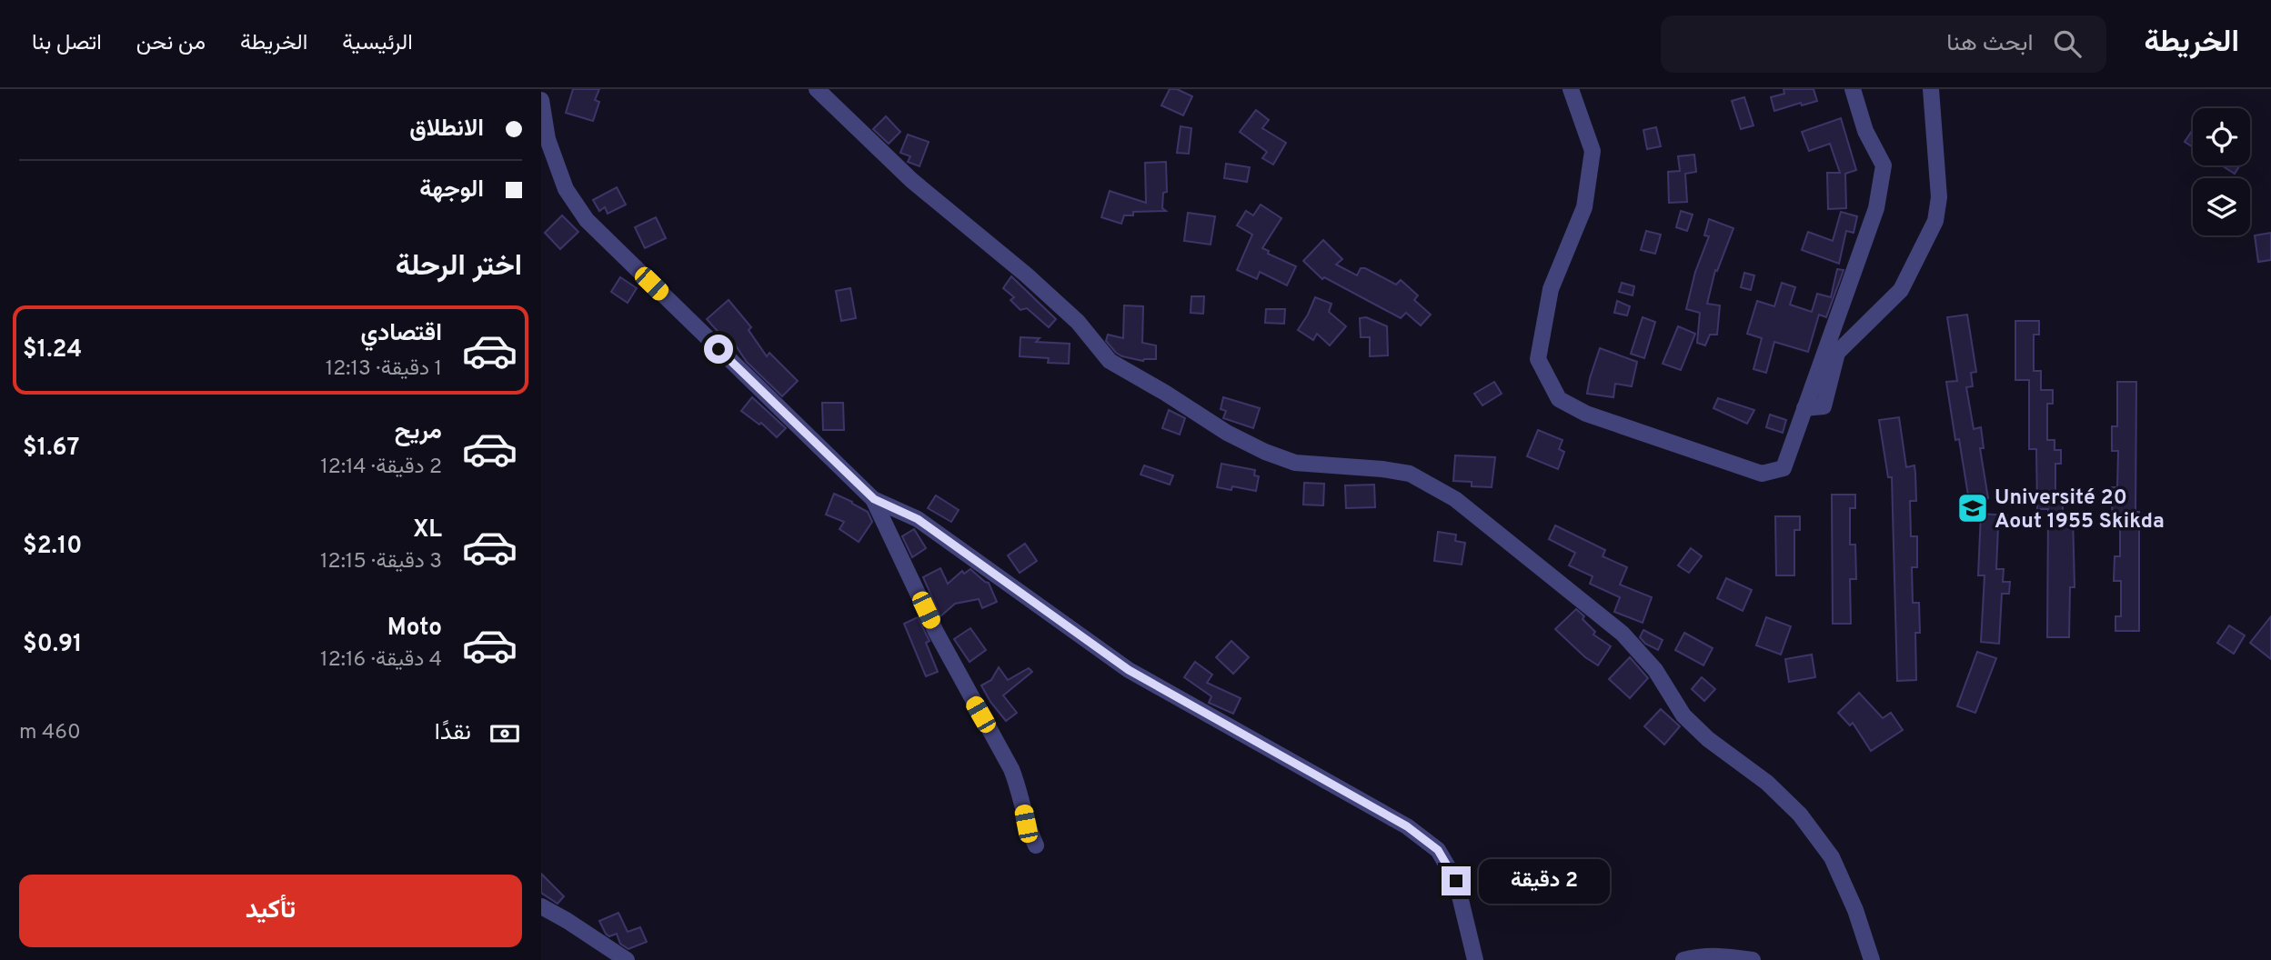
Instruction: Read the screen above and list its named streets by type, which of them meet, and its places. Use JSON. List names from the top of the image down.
{
  "places": {
    "school or university": ["Université 20 Aout 1955 Skikda"]
  },
  "page": {
    "header": "الخريطة",
    "search": "ابحث هنا",
    "nav": [
      "الرئيسية",
      "الخريطة",
      "من نحن",
      "اتصل بنا"
    ],
    "banner": ["الانطلاق", "الوجهة"],
    "heading": "اختر الرحلة",
    "list": [
      {
        "name": "اقتصادي",
        "note": "1 دقيقة · 12:13",
        "value": "$1.24"
      },
      {
        "name": "مريح",
        "note": "2 دقيقة · 12:14",
        "value": "$1.67"
      },
      {
        "name": "XL",
        "note": "3 دقيقة · 12:15",
        "value": "$2.10"
      },
      {
        "name": "Moto",
        "note": "4 دقيقة · 12:16",
        "value": "$0.91"
      }
    ],
    "pay": ["نقدًا", "460 m"],
    "bubble": "2 دقيقة",
    "buttons": "تأكيد"
  }
}
